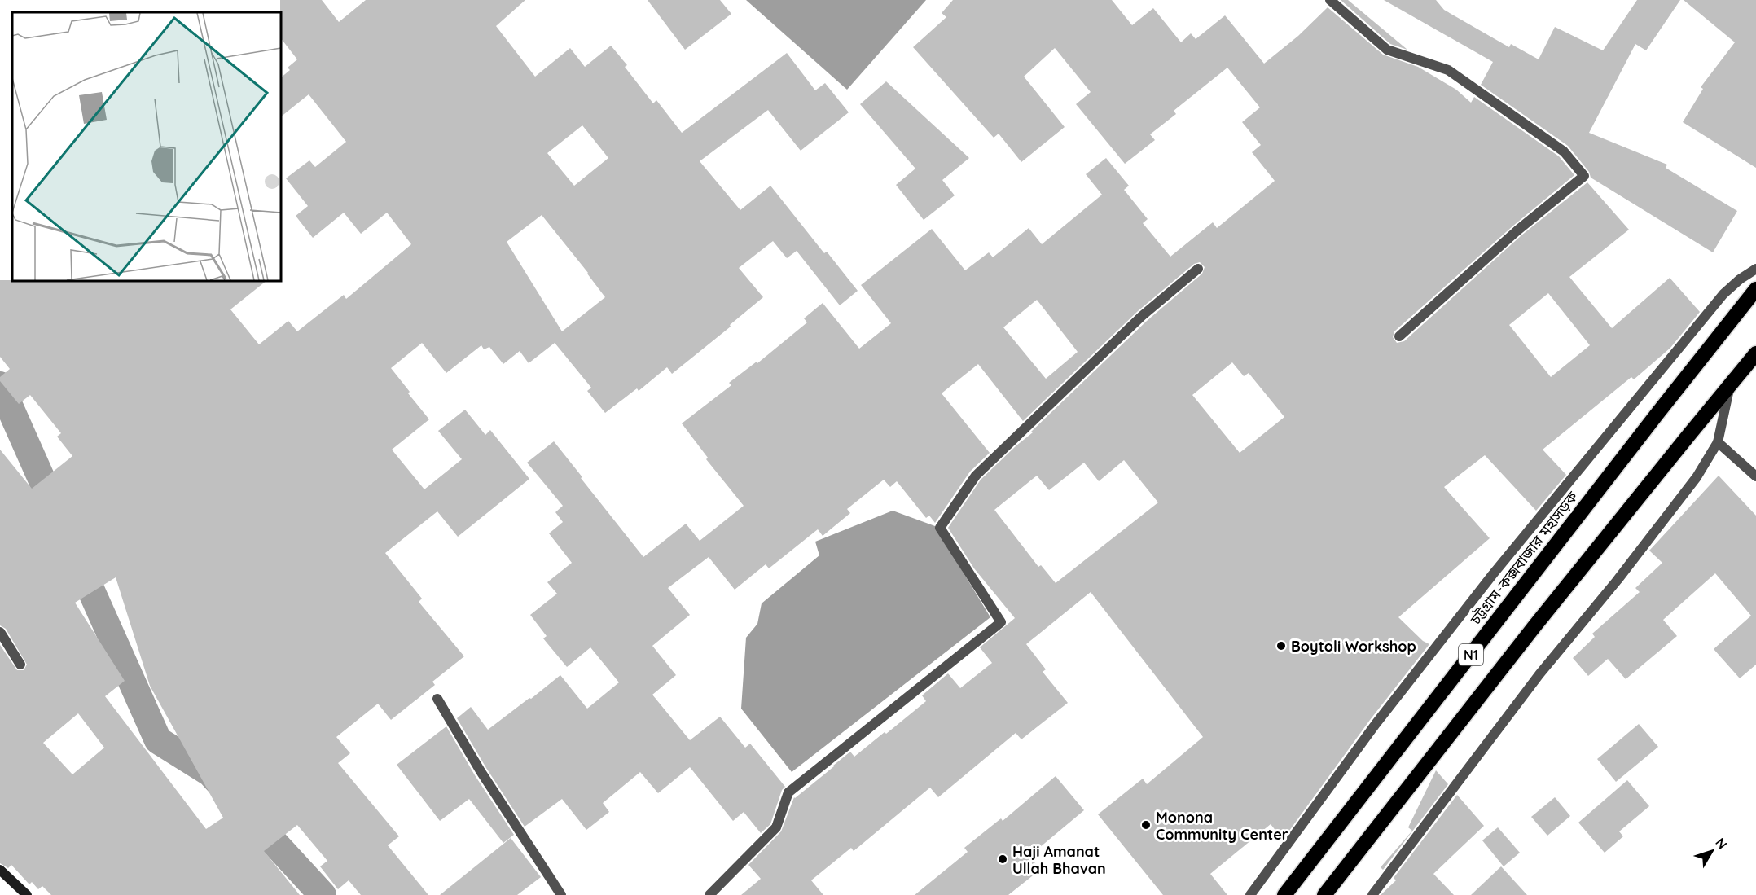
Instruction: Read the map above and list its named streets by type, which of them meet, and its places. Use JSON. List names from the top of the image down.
{
  "streets": {
    "highway": ["চট্টগ্রাম-কক্সবাজার মহাসড়ক", "N1"]
  },
  "places": ["Boytoli Workshop", "Monona Community Center", "Haji Amanat Ullah Bhavan"],
  "north": "top right"
}
